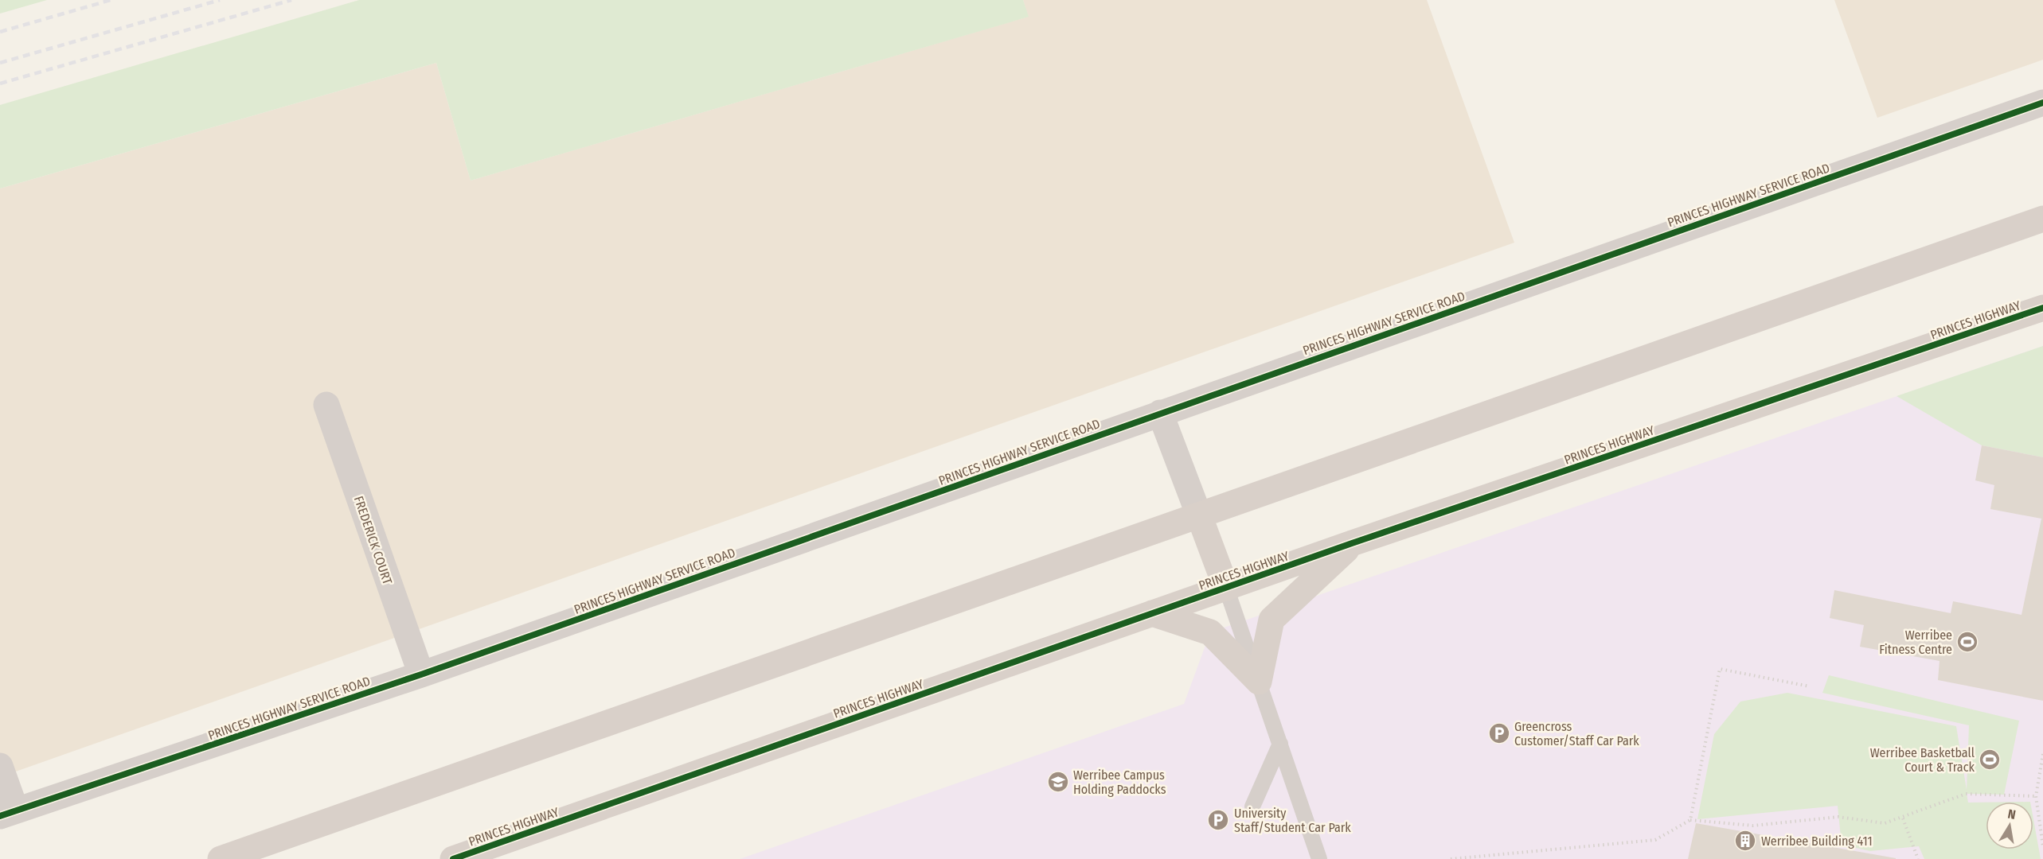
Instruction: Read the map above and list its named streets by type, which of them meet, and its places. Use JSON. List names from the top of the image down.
{
  "streets": {
    "highway": ["PRINCES HIGHWAY"],
    "street": ["PRINCES HIGHWAY SERVICE ROAD", "FREDERICK COURT"]
  },
  "crossings": [
    ["PRINCES HIGHWAY SERVICE ROAD", "FREDERICK COURT"]
  ],
  "places": {
    "sports": ["Werribee Fitness Centre", "Werribee Basketball Court & Track"],
    "parking": ["Greencross Customer/Staff Car Park", "University Staff/Student Car Park"],
    "school or university": ["Werribee Campus Holding Paddocks"],
    "building": ["Werribee Building 411"]
  },
  "north": "top"
}
